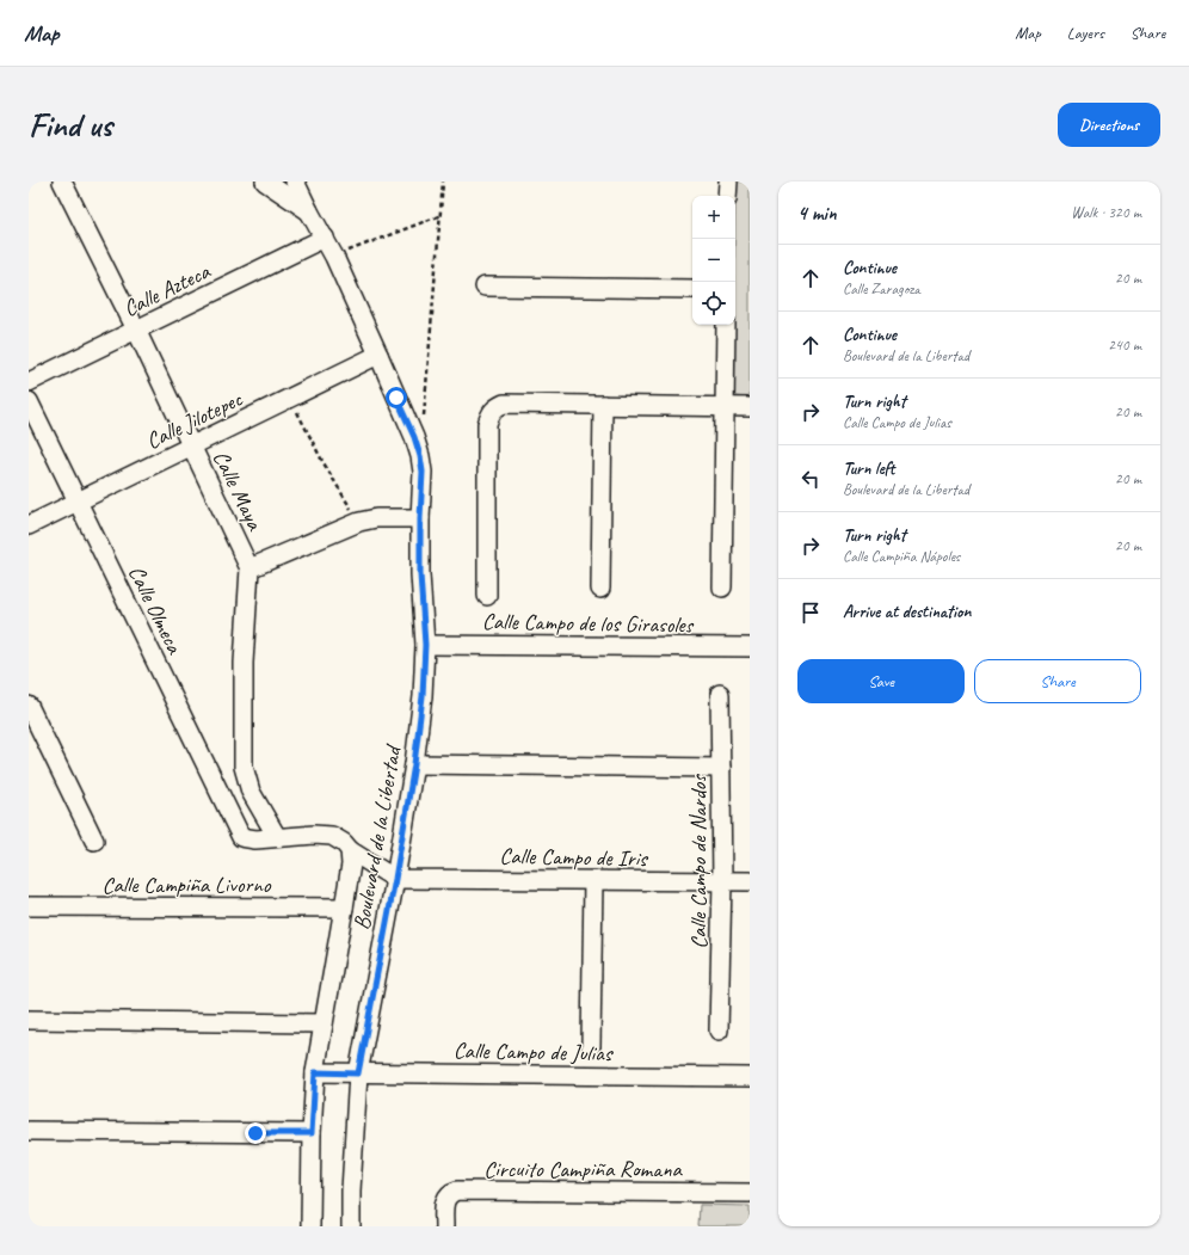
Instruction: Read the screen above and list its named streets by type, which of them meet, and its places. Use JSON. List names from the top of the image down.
{
  "streets": {
    "street": [
      "Calle Azteca",
      "Calle Jilotepec",
      "Calle Maya",
      "Calle Olmeca",
      "Calle Campo de los Girasoles",
      "Boulevard de la Libertad",
      "Calle Campo de Iris",
      "Calle Campo de Nardos",
      "Calle Campiña Livorno",
      "Calle Campo de Julias",
      "Circuito Campiña Romana"
    ]
  },
  "crossings": [
    ["Calle Azteca", "Calle Maya"],
    ["Calle Azteca", "Boulevard de la Libertad"],
    ["Calle Jilotepec", "Calle Maya"],
    ["Calle Jilotepec", "Calle Olmeca"],
    ["Calle Jilotepec", "Boulevard de la Libertad"],
    ["Calle Maya", "Calle Olmeca"],
    ["Calle Campo de los Girasoles", "Boulevard de la Libertad"],
    ["Boulevard de la Libertad", "Calle Campo de Iris"],
    ["Boulevard de la Libertad", "Calle Campiña Livorno"],
    ["Boulevard de la Libertad", "Calle Campo de Julias"],
    ["Calle Campo de Iris", "Calle Campo de Nardos"]
  ],
  "page": {
    "header": "Map",
    "nav": ["Map", "Layers", "Share"],
    "buttons": [
      "Directions",
      ["Save", "Share"]
    ],
    "title": "Find us",
    "heading": ["4 min", "Walk · 320 m"],
    "map_buttons": ["+", "−"],
    "list": [
      ["Continue", "Calle Zaragoza", "20 m"],
      ["Continue", "Boulevard de la Libertad", "240 m"],
      ["Turn right", "Calle Campo de Julias", "20 m"],
      ["Turn left", "Boulevard de la Libertad", "20 m"],
      ["Turn right", "Calle Campiña Nápoles", "20 m"],
      "Arrive at destination"
    ]
  }
}
